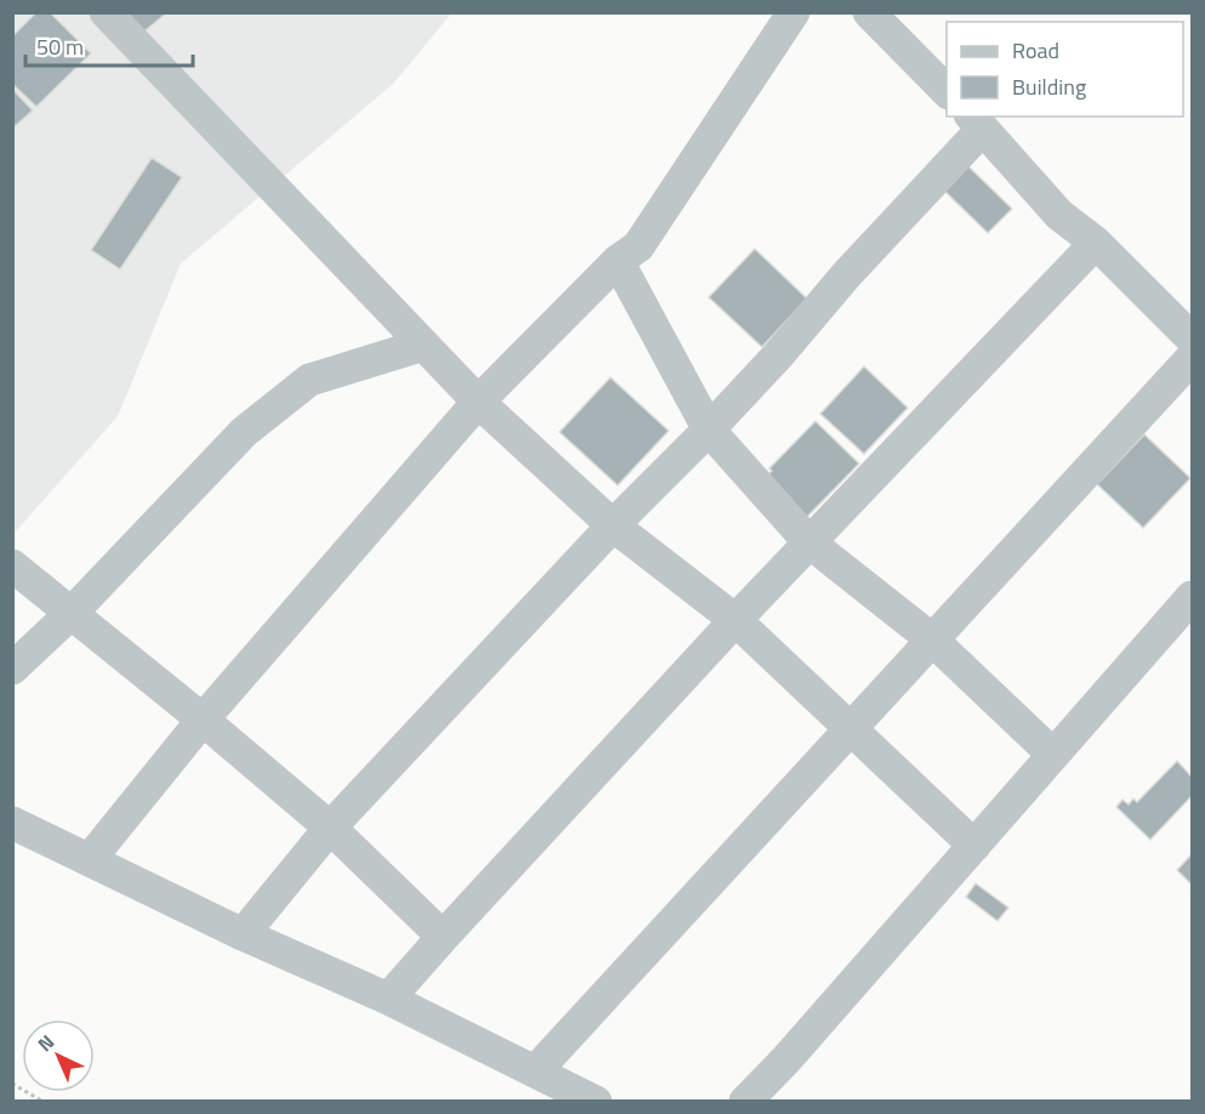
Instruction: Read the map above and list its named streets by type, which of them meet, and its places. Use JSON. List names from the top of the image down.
{
  "legend": ["Road", "Building"],
  "scale_bar": "50 m",
  "north": "top left"
}
